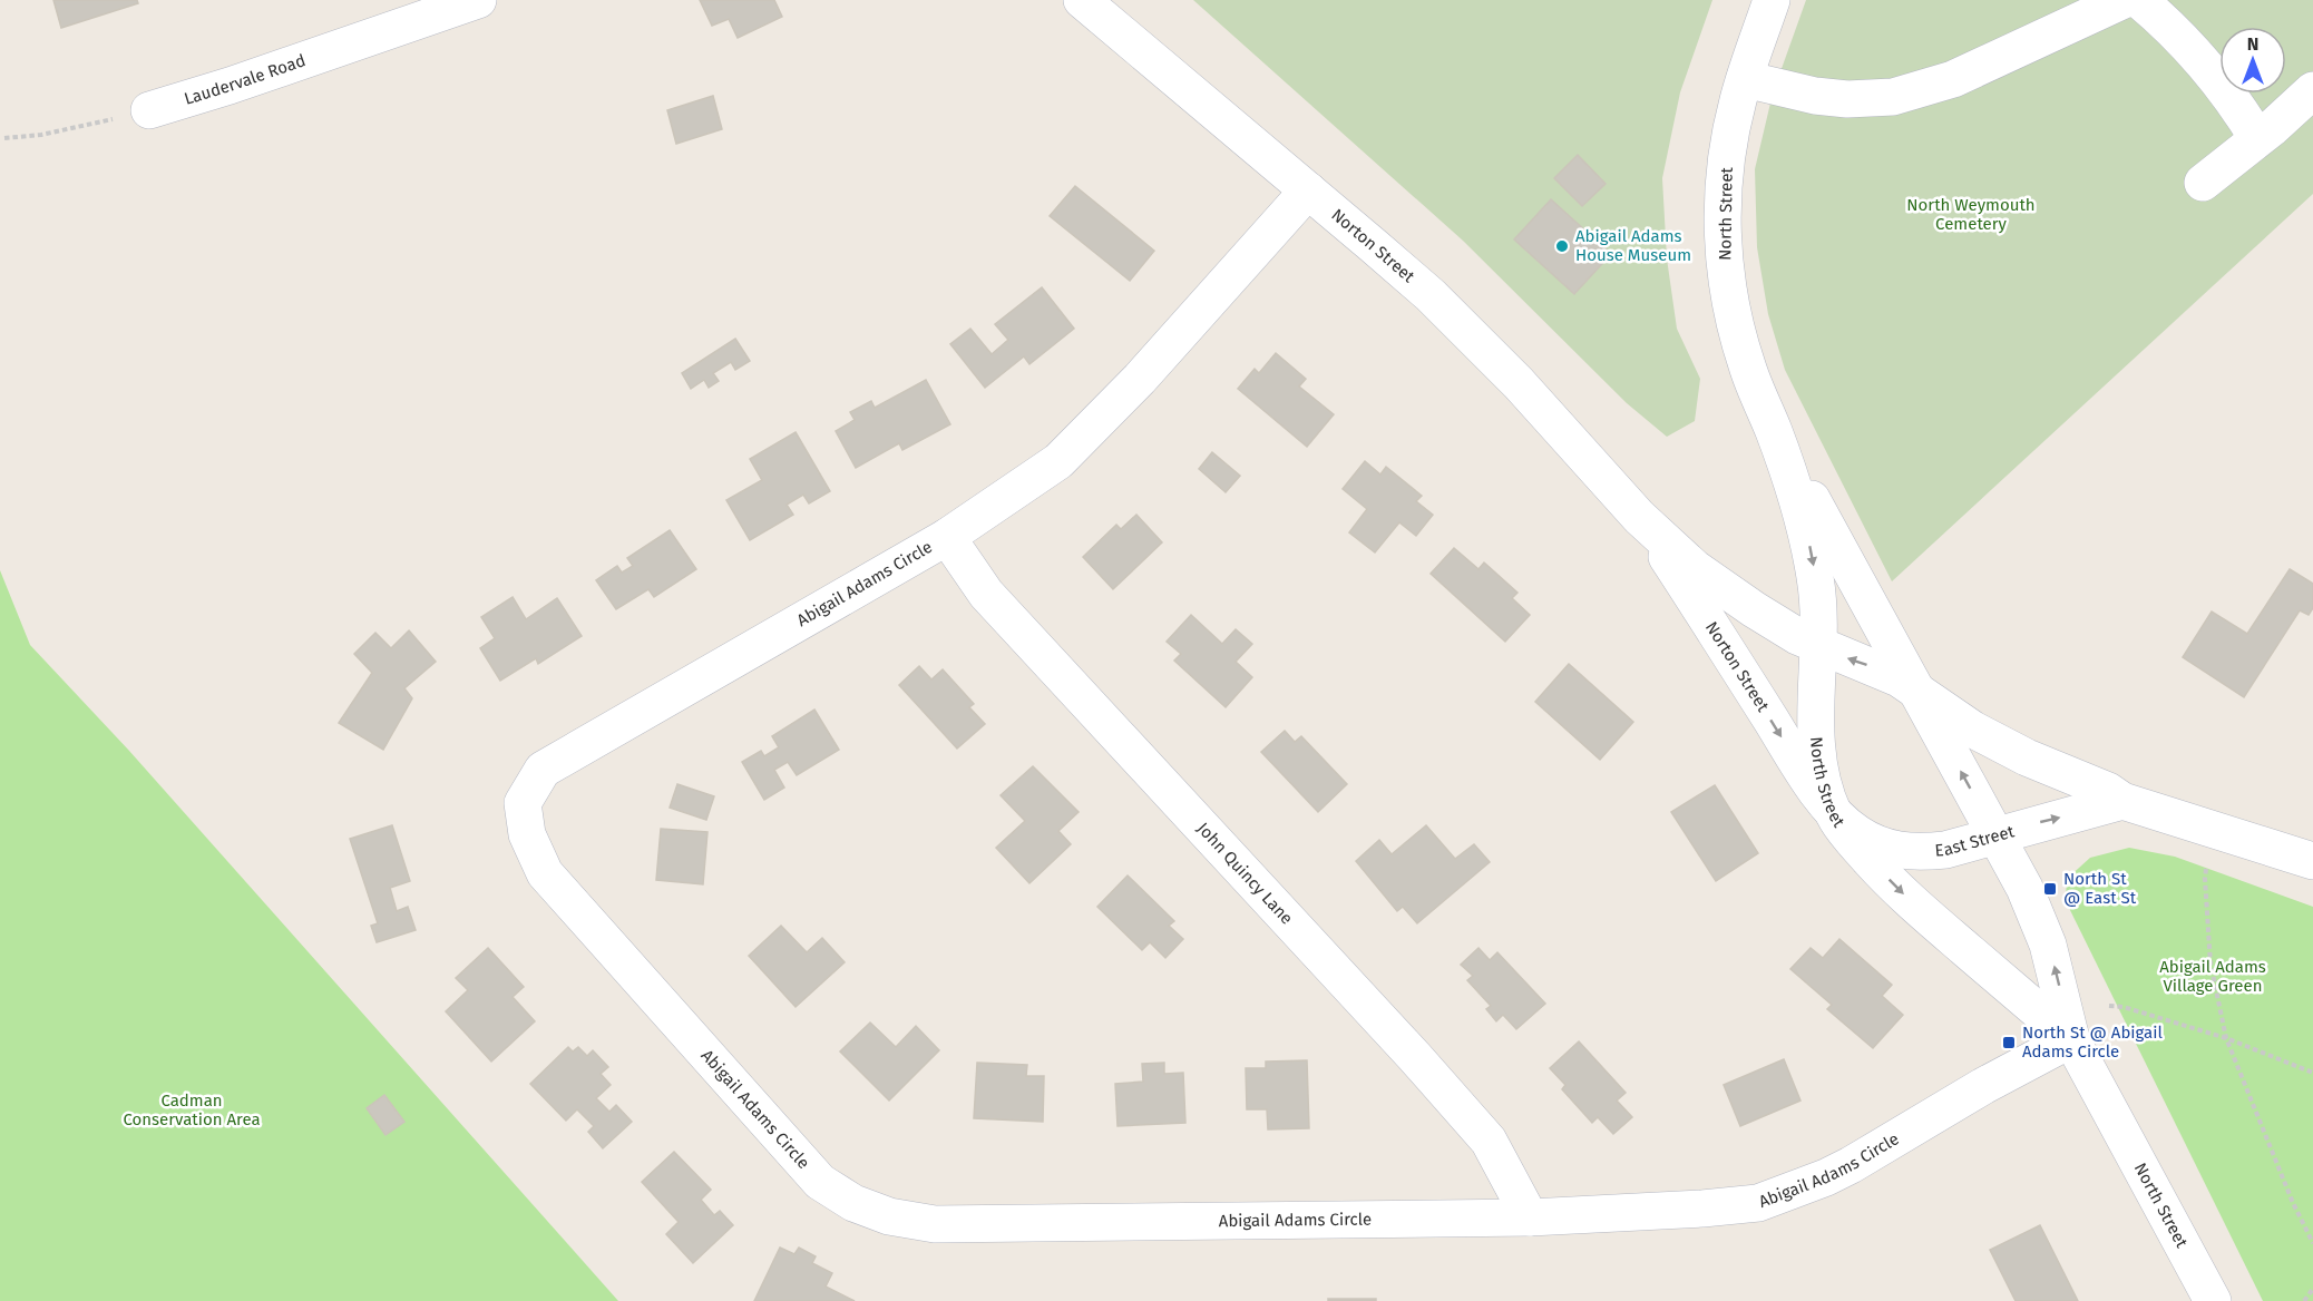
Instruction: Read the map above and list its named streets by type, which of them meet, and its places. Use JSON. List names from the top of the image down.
{
  "streets": {
    "street": [
      "Laudervale Road",
      "North Street",
      "Norton Street",
      "Abigail Adams Circle",
      "East Street",
      "John Quincy Lane"
    ]
  },
  "crossings": [
    ["North Street", "Norton Street"],
    ["North Street", "Abigail Adams Circle"],
    ["North Street", "East Street"],
    ["Norton Street", "Abigail Adams Circle"],
    ["Norton Street", "East Street"],
    ["Abigail Adams Circle", "John Quincy Lane"]
  ],
  "one_way": ["East Street"],
  "parks": ["North Weymouth Cemetery", "Abigail Adams Village Green", "Cadman Conservation Area"],
  "places": {
    "other": ["Abigail Adams House Museum"],
    "transit": ["North St @ East St", "North St @ Abigail Adams Circle"]
  },
  "north": "top"
}
